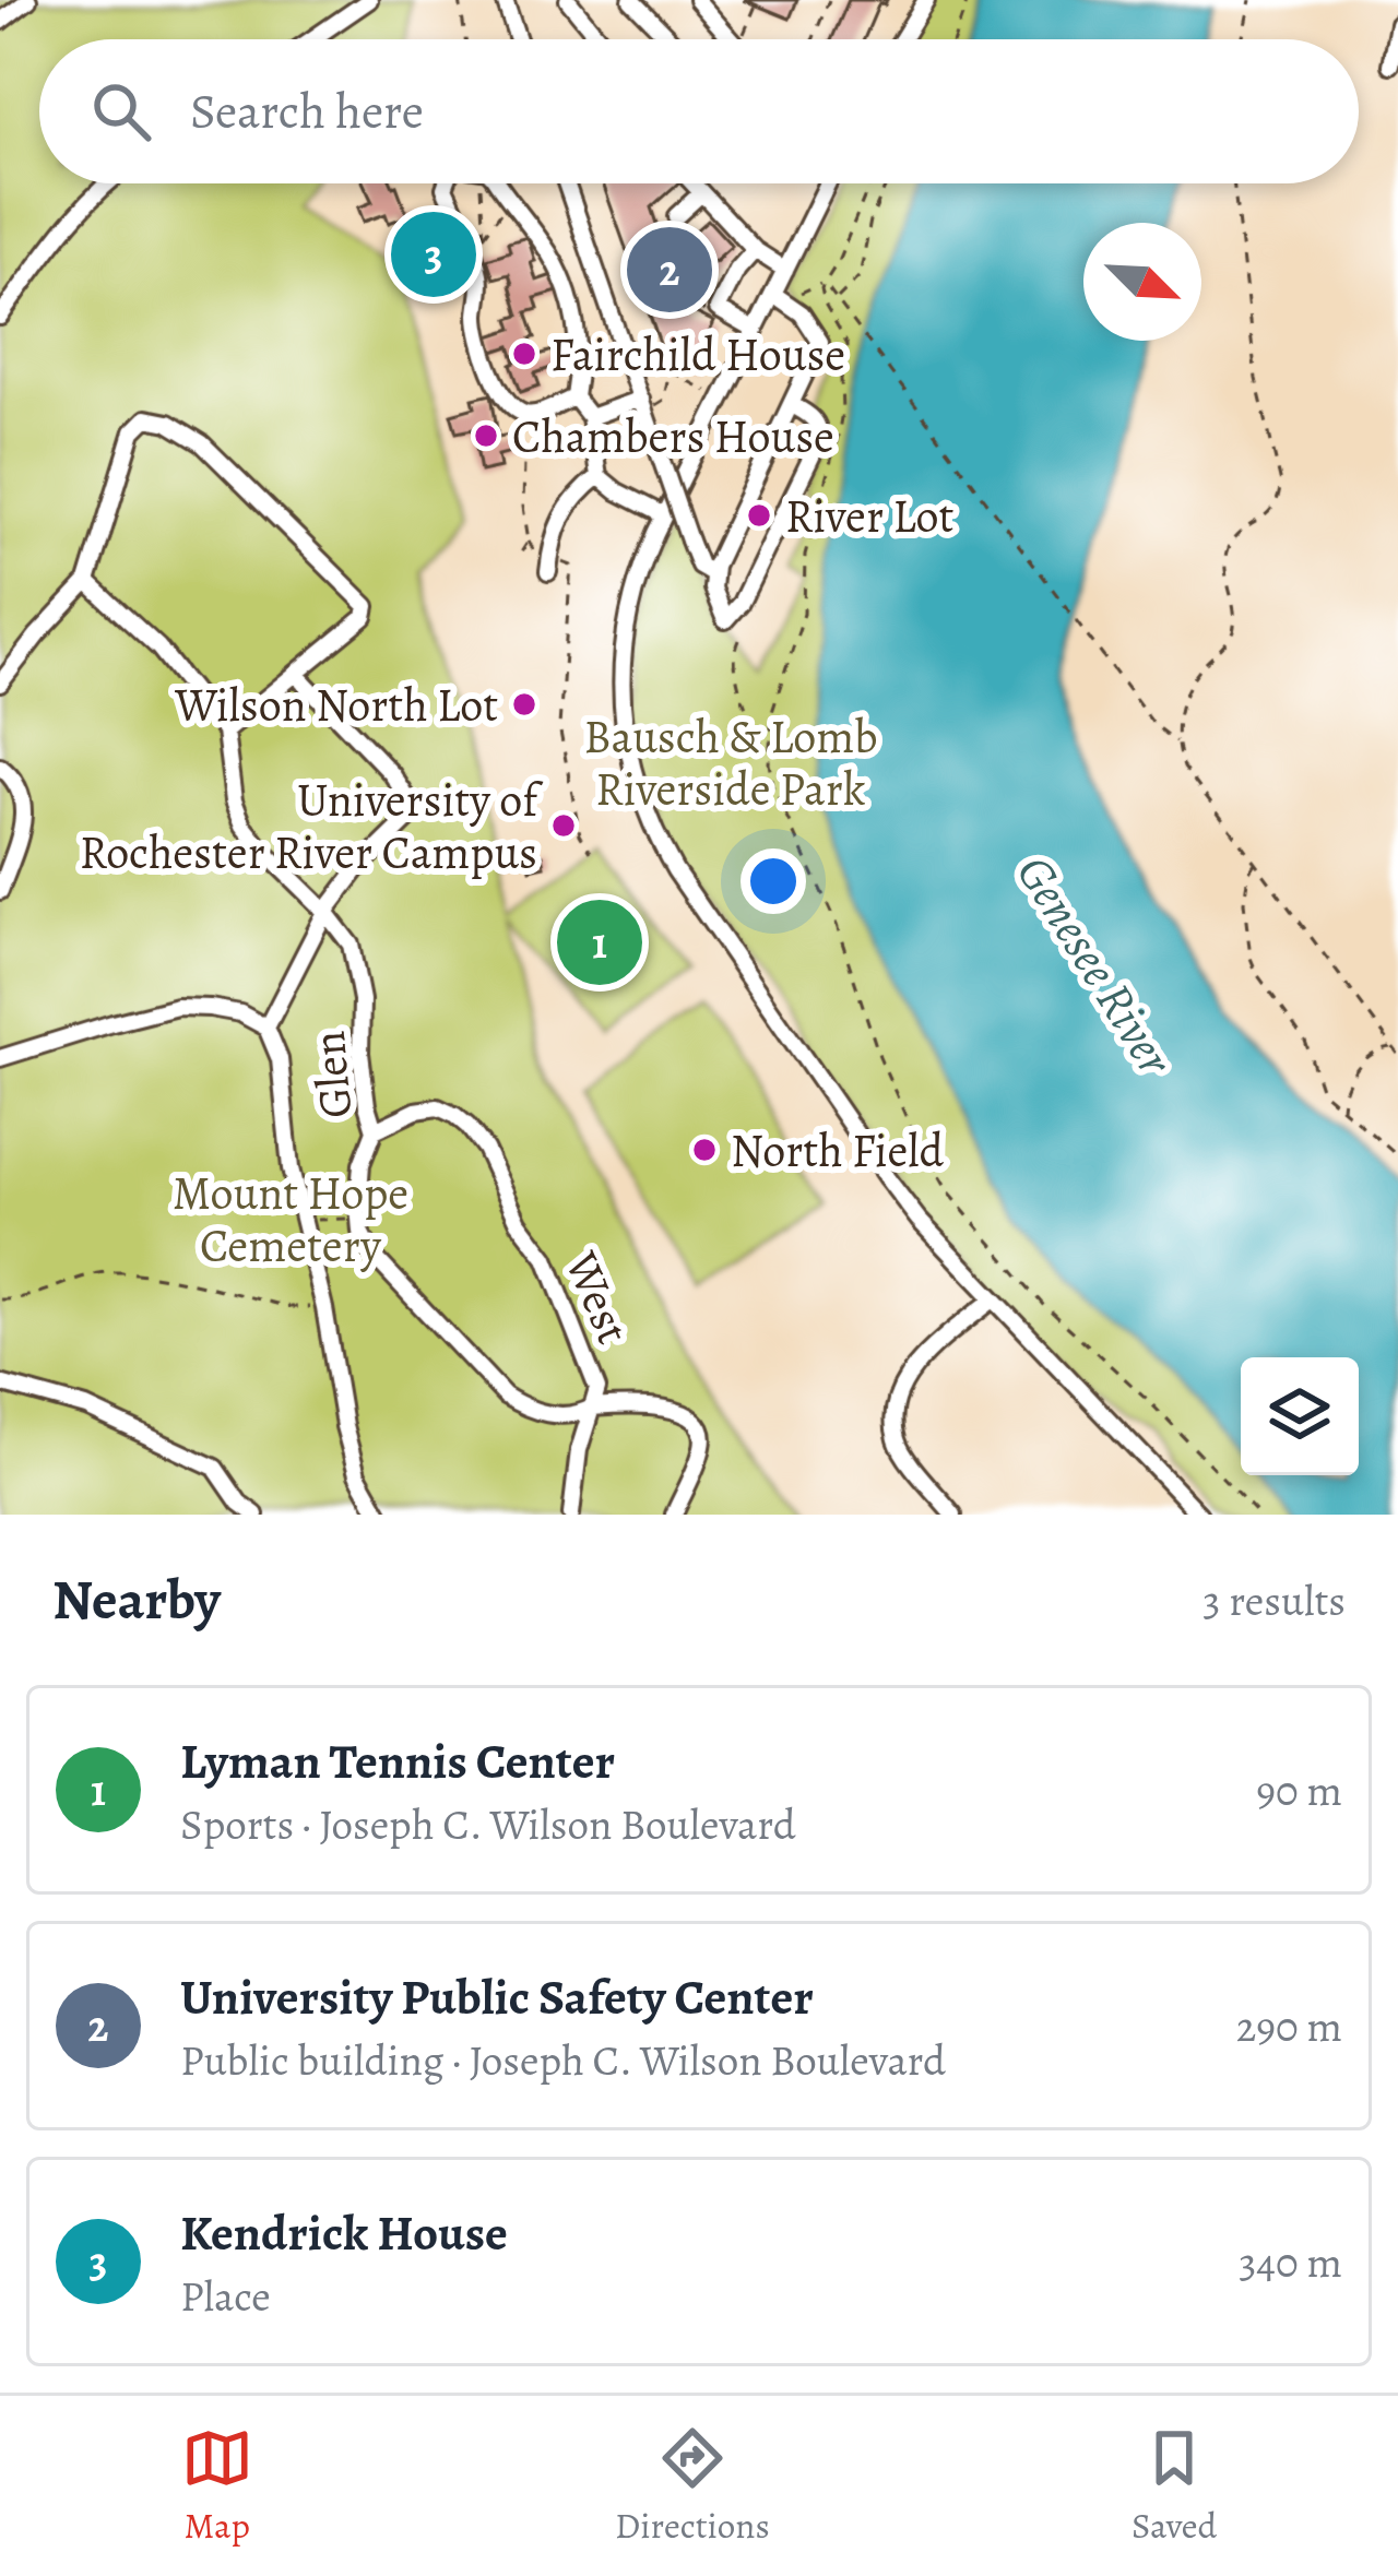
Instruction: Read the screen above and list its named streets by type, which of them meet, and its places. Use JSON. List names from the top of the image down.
{
  "streets": {
    "street": ["Glen", "West"]
  },
  "crossings": [
    ["Glen", "West"]
  ],
  "water": ["Genesee River"],
  "parks": ["Bausch & Lomb Riverside Park", "Mount Hope Cemetery"],
  "places": [
    "Fairchild House",
    "Chambers House",
    "River Lot",
    "Wilson North Lot",
    "University of Rochester River Campus",
    "North Field"
  ],
  "north": "bottom right",
  "page": {
    "search": "Search here",
    "pins": ["3", "2", "1"],
    "heading": ["Nearby", "3 results"],
    "list": [
      {
        "mark": "1",
        "name": "Lyman Tennis Center",
        "note": "Sports · Joseph C. Wilson Boulevard",
        "value": "90 m"
      },
      {
        "mark": "2",
        "name": "University Public Safety Center",
        "note": "Public building · Joseph C. Wilson Boulevard",
        "value": "290 m"
      },
      {
        "mark": "3",
        "name": "Kendrick House",
        "note": "Place",
        "value": "340 m"
      }
    ],
    "nav": ["Map", "Directions", "Saved"]
  }
}
